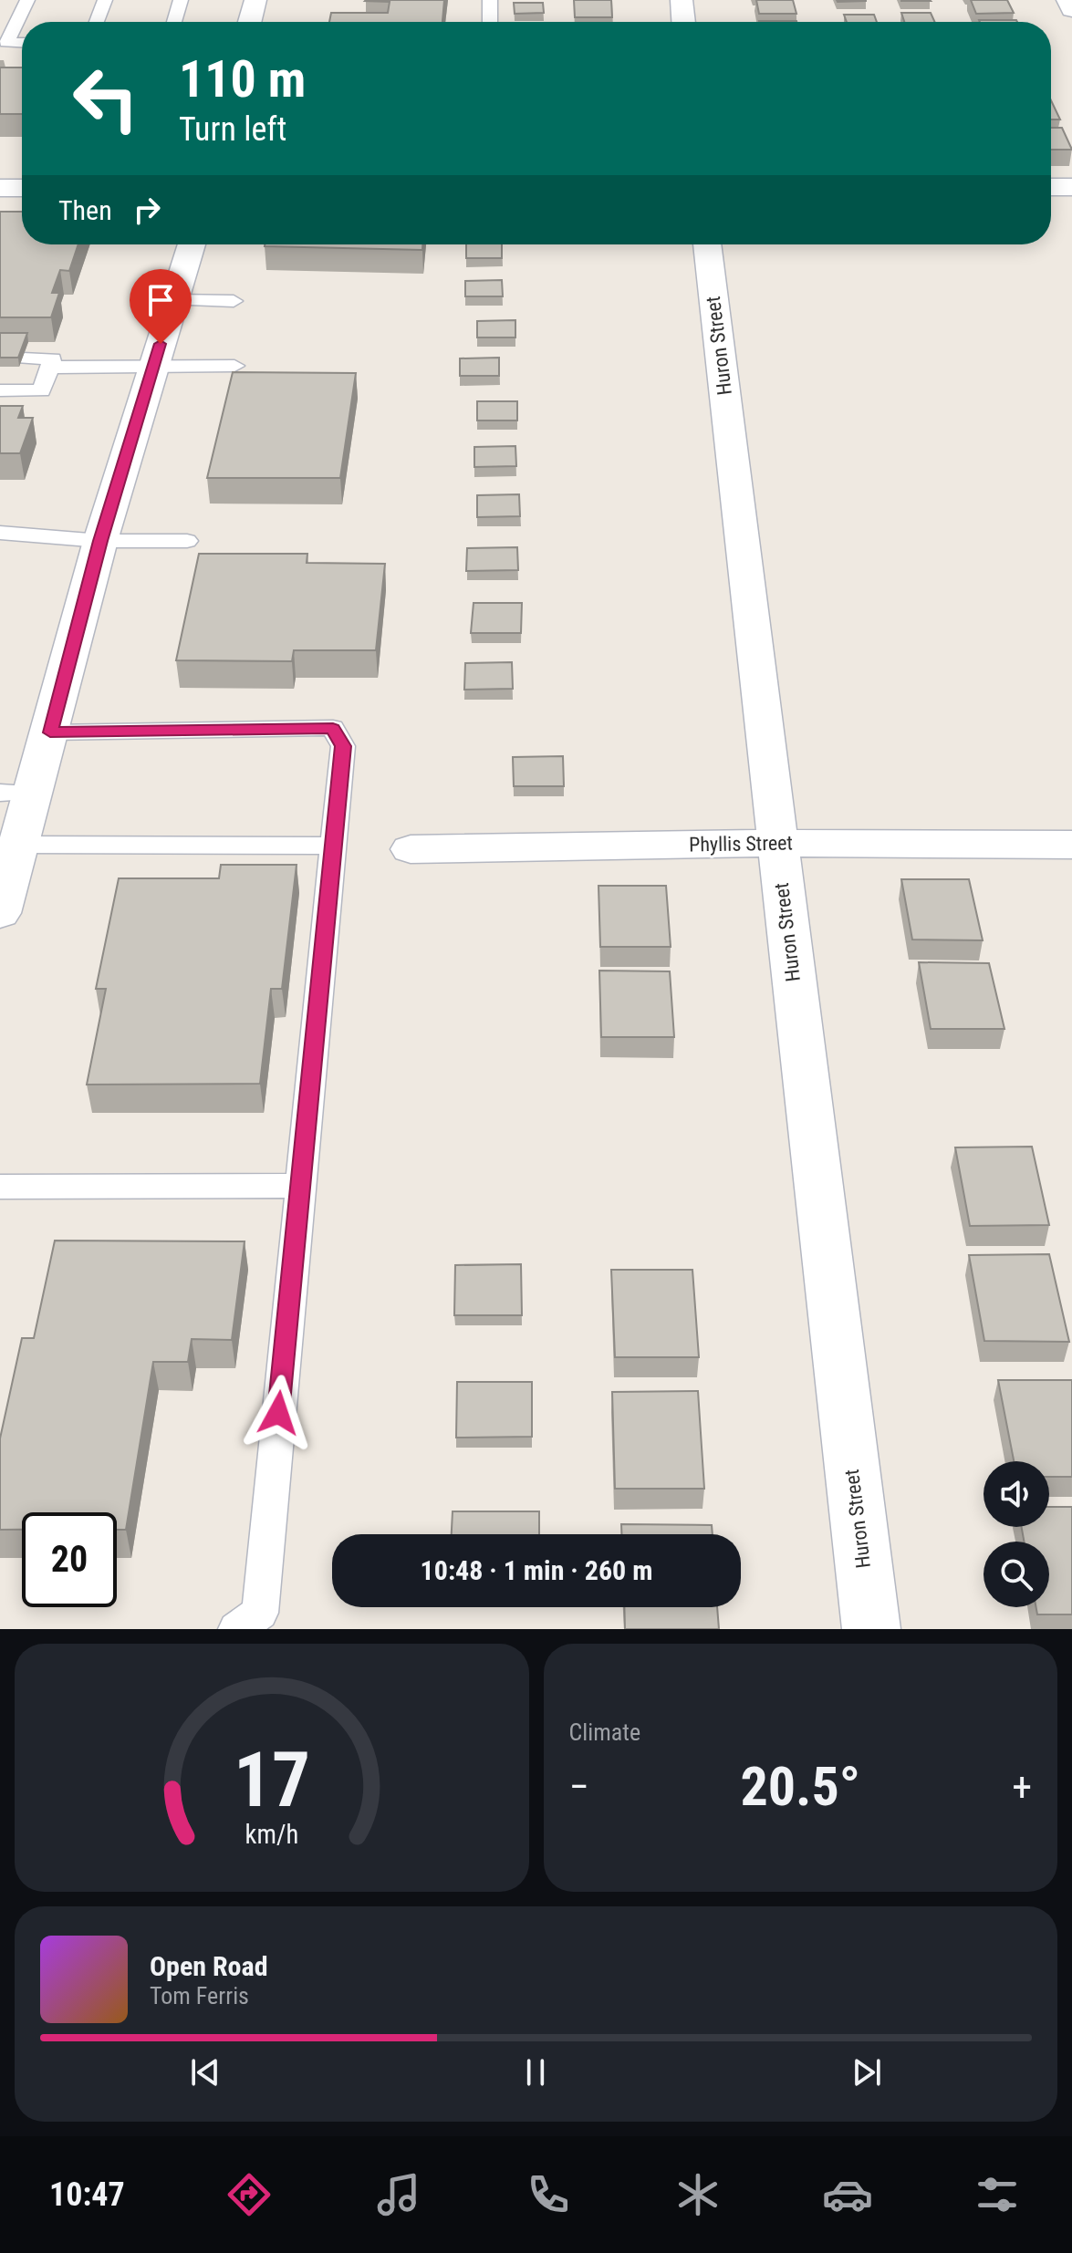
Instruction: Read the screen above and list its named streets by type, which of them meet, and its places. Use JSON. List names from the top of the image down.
{
  "streets": {
    "street": ["Huron Street", "Phyllis Street"]
  },
  "crossings": [
    ["Huron Street", "Phyllis Street"]
  ],
  "page": {
    "turn": ["110 m", "Turn left"],
    "then": "Then",
    "limit": "20",
    "trip": "10:48 · 1 min · 260 m",
    "tile": "Climate",
    "heat": ["−", "20.5°", "+"],
    "song": ["Open Road", "Tom Ferris"],
    "tabs": "10:47",
    "gauge": ["17", "km/h"]
  }
}
